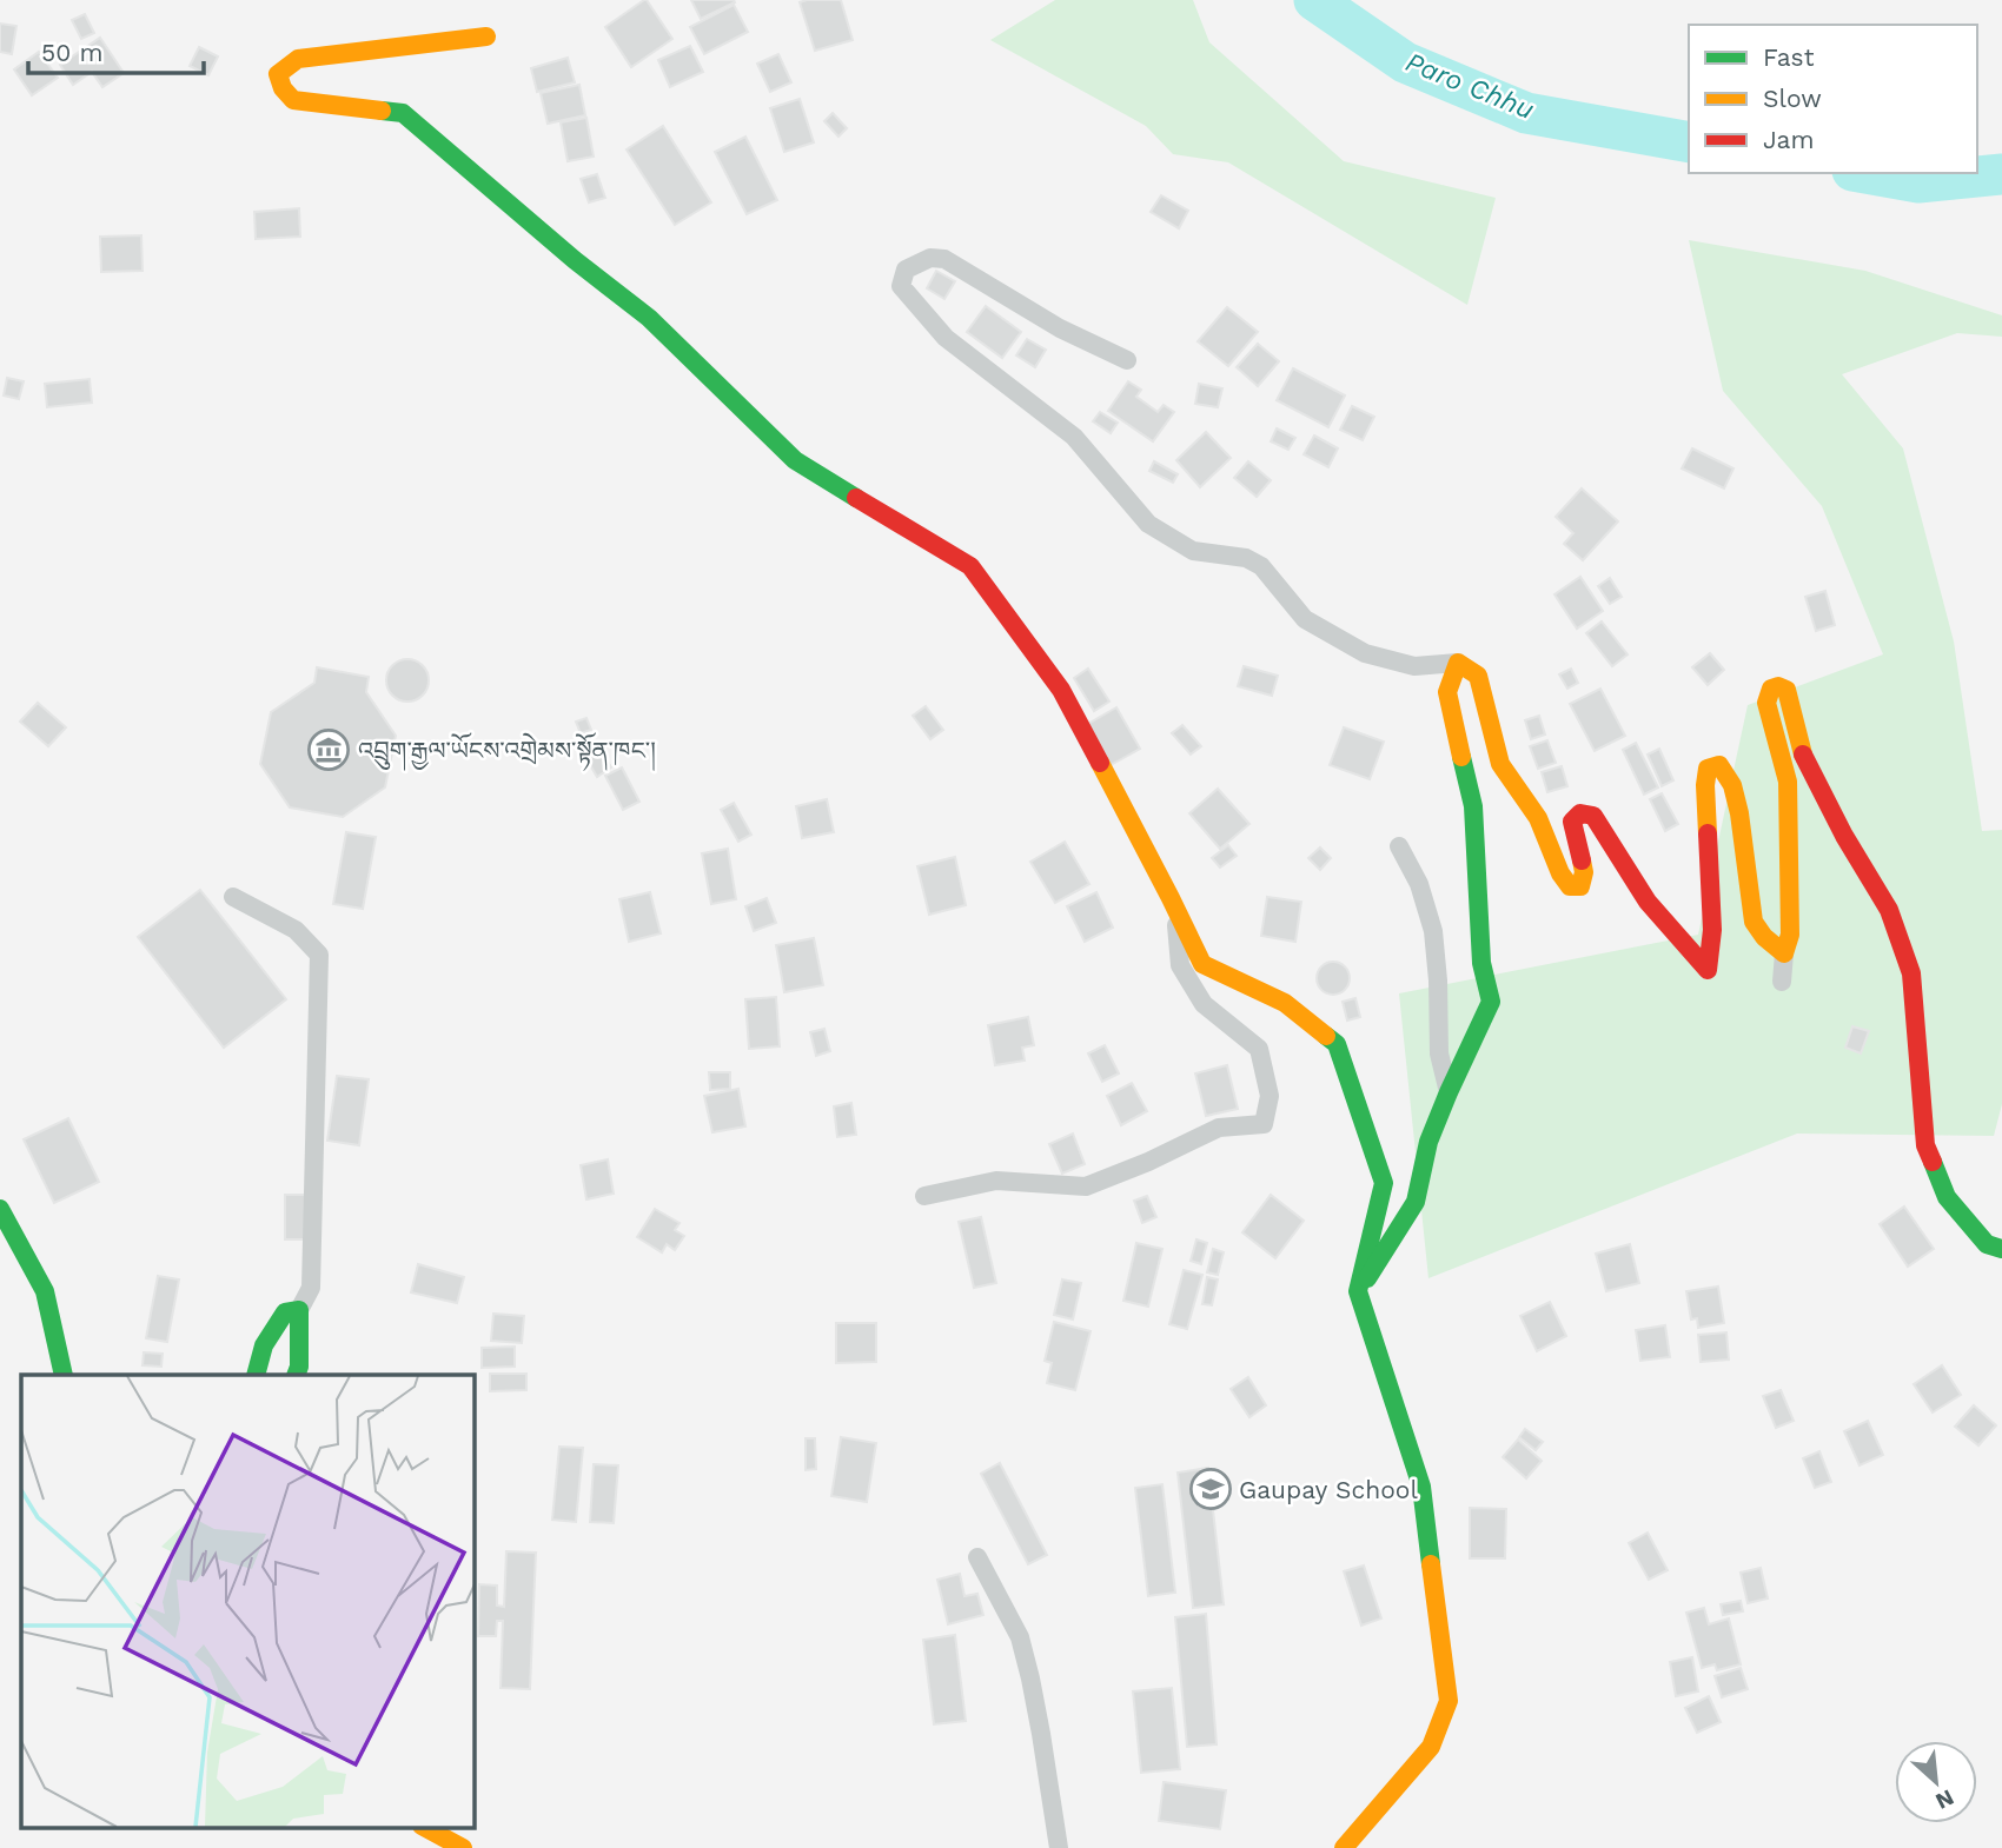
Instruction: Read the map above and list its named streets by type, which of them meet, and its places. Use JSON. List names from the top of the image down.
{
  "water": ["Paro Chhu"],
  "places": {
    "museum": ["འབྲུག་རྒྱལ་ཡོངས་འགྲེམས་སྟོན་ཁང་།"],
    "school or university": ["Gaupay School"]
  },
  "legend": ["Fast", "Slow", "Jam"],
  "scale_bar": "50 m",
  "north": "bottom right"
}
